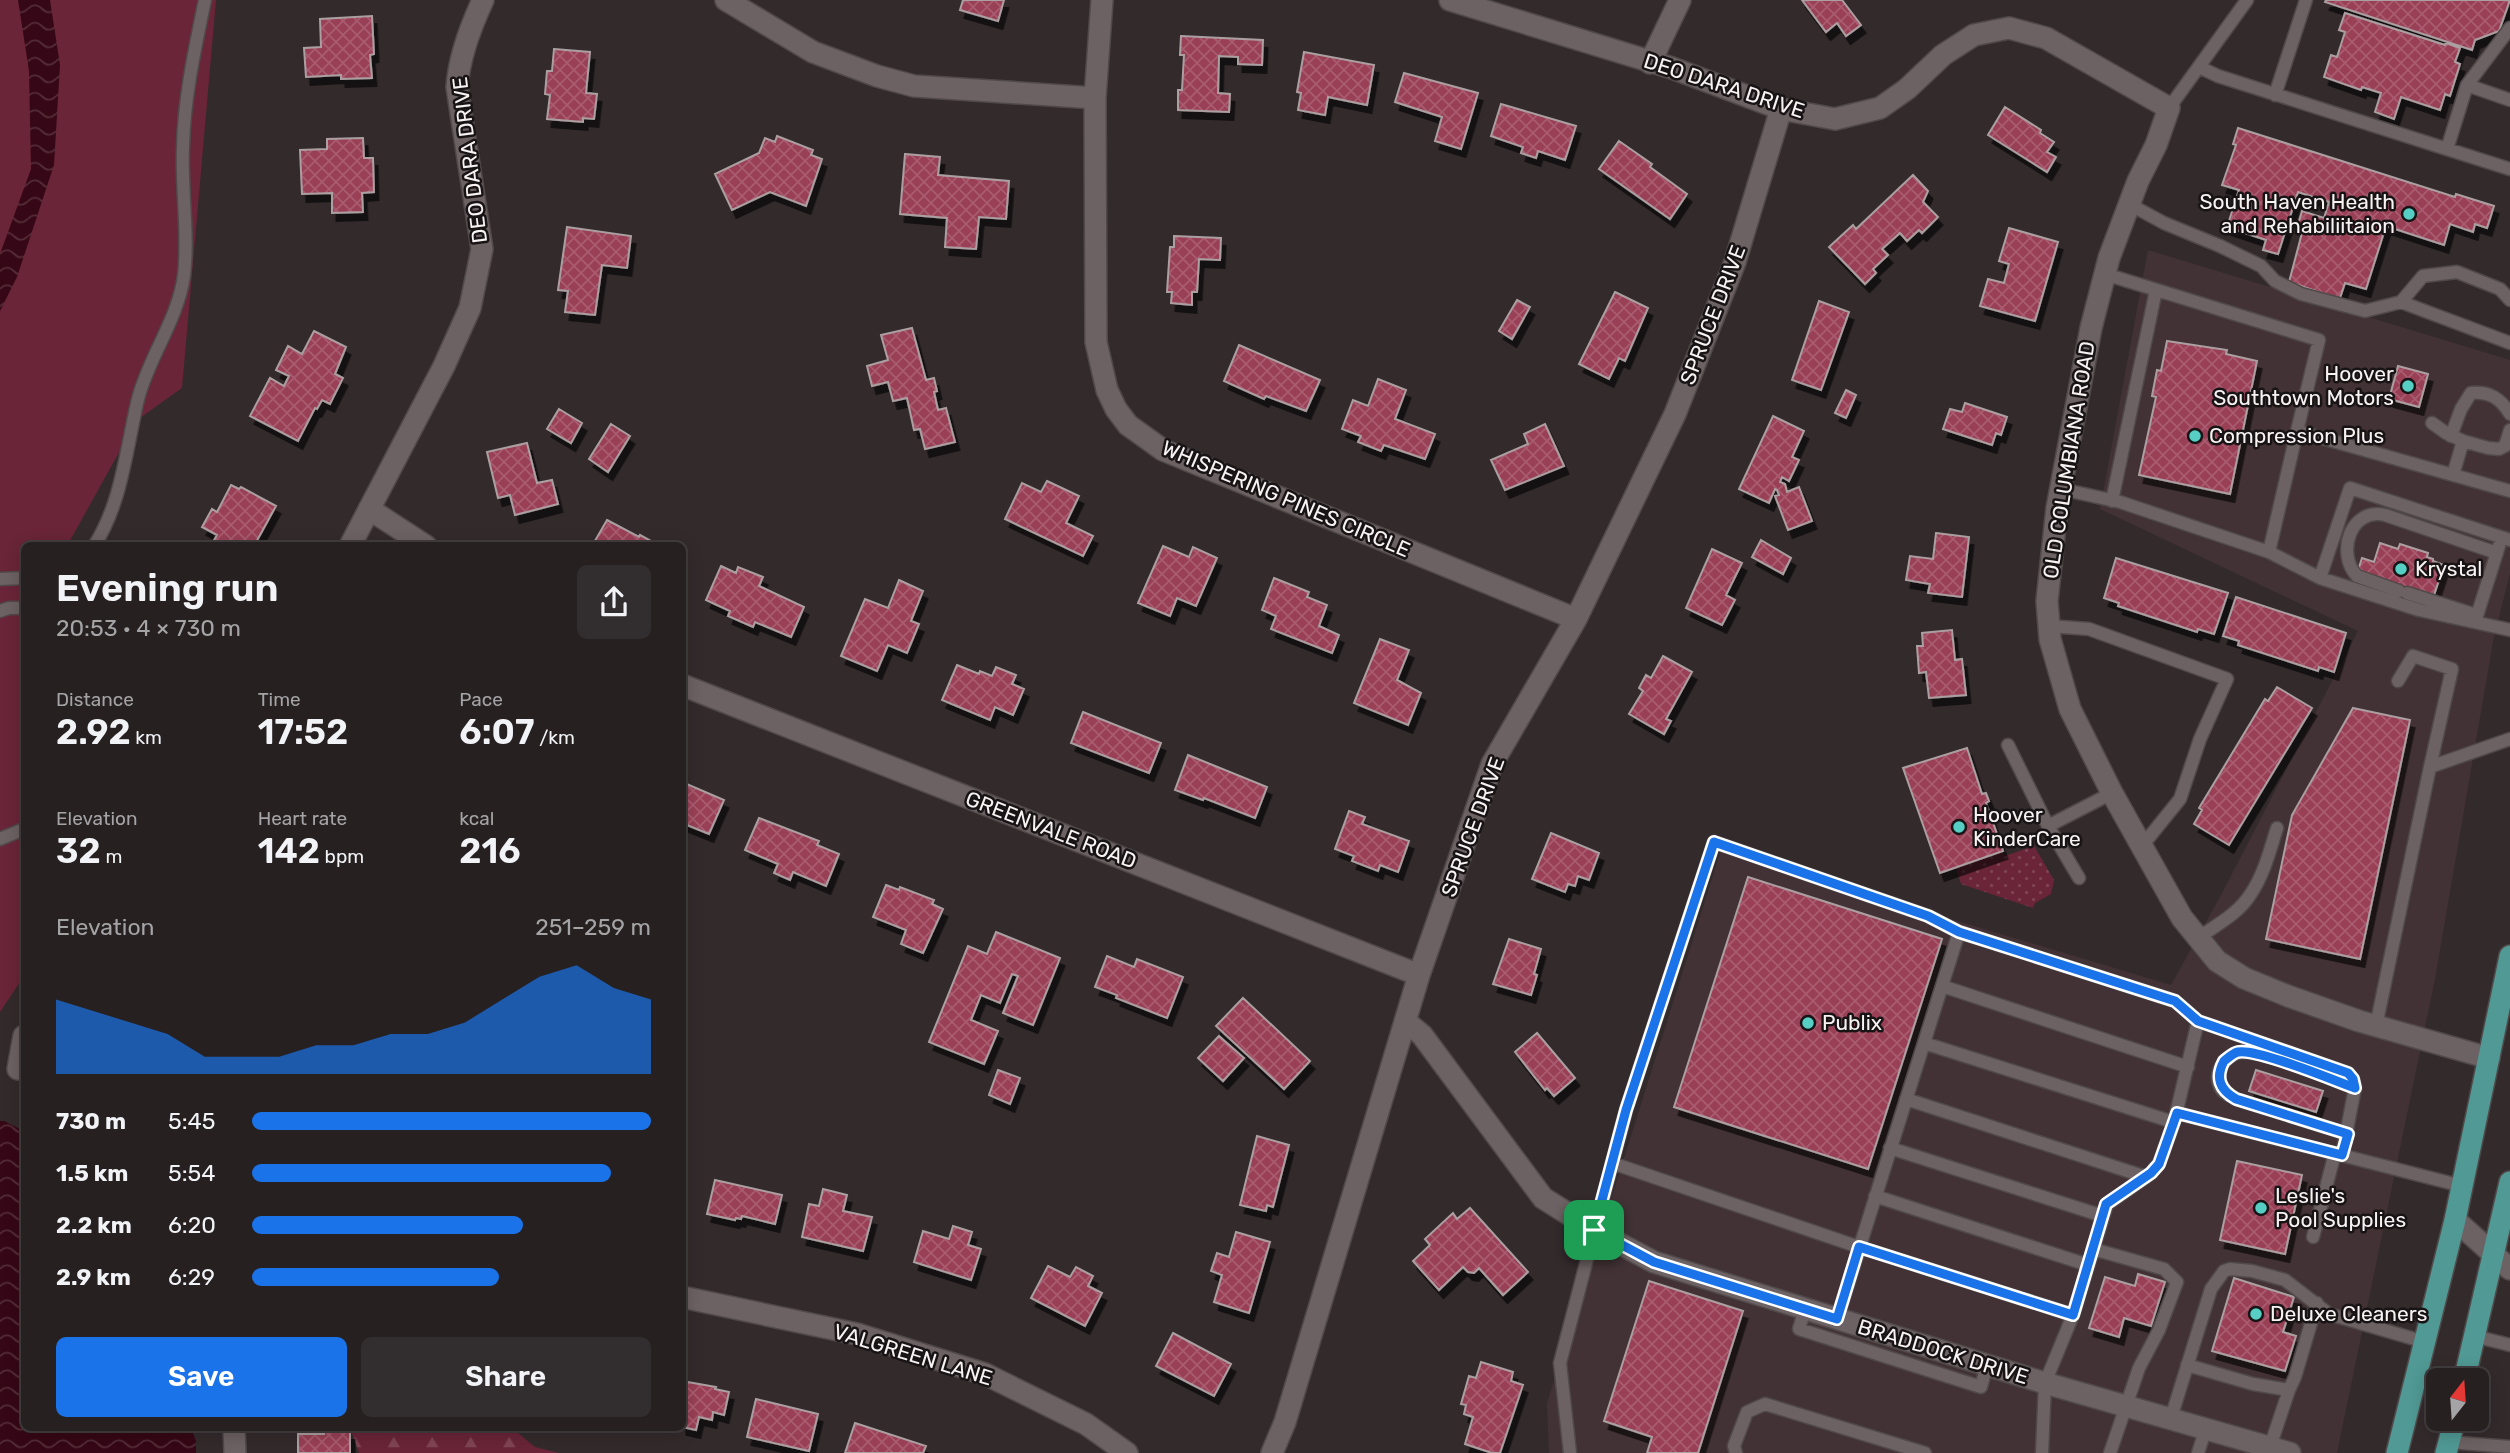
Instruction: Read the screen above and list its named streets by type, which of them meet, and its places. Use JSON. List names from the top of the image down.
{
  "streets": {
    "street": [
      "DEO DARA DRIVE",
      "SPRUCE DRIVE",
      "OLD COLUMBIANA ROAD",
      "WHISPERING PINES CIRCLE",
      "GREENVALE ROAD",
      "BRADDOCK DRIVE",
      "VALGREEN LANE"
    ]
  },
  "crossings": [
    ["DEO DARA DRIVE", "SPRUCE DRIVE"],
    ["DEO DARA DRIVE", "OLD COLUMBIANA ROAD"],
    ["SPRUCE DRIVE", "WHISPERING PINES CIRCLE"],
    ["SPRUCE DRIVE", "GREENVALE ROAD"],
    ["SPRUCE DRIVE", "BRADDOCK DRIVE"]
  ],
  "places": [
    "South Haven Health and Rehabiliitaion",
    "Hoover Southtown Motors",
    "Compression Plus",
    "Krystal",
    "Hoover KinderCare",
    "Publix",
    "Leslie's Pool Supplies",
    "Deluxe Cleaners"
  ],
  "north": "top",
  "page": {
    "heading": ["Evening run", "20:53 · 4 × 730 m"],
    "stats": [
      ["Distance", "2.92 km"],
      ["Time", "17:52"],
      ["Pace", "6:07 /km"],
      ["Elevation", "32 m"],
      ["Heart rate", "142 bpm"],
      ["kcal", "216"]
    ],
    "chart": ["Elevation", "251–259 m"],
    "list": [
      {
        "name": "730 m",
        "note": "5:45"
      },
      {
        "name": "1.5 km",
        "note": "5:54"
      },
      {
        "name": "2.2 km",
        "note": "6:20"
      },
      {
        "name": "2.9 km",
        "note": "6:29"
      }
    ],
    "buttons": ["Save", "Share"]
  }
}
